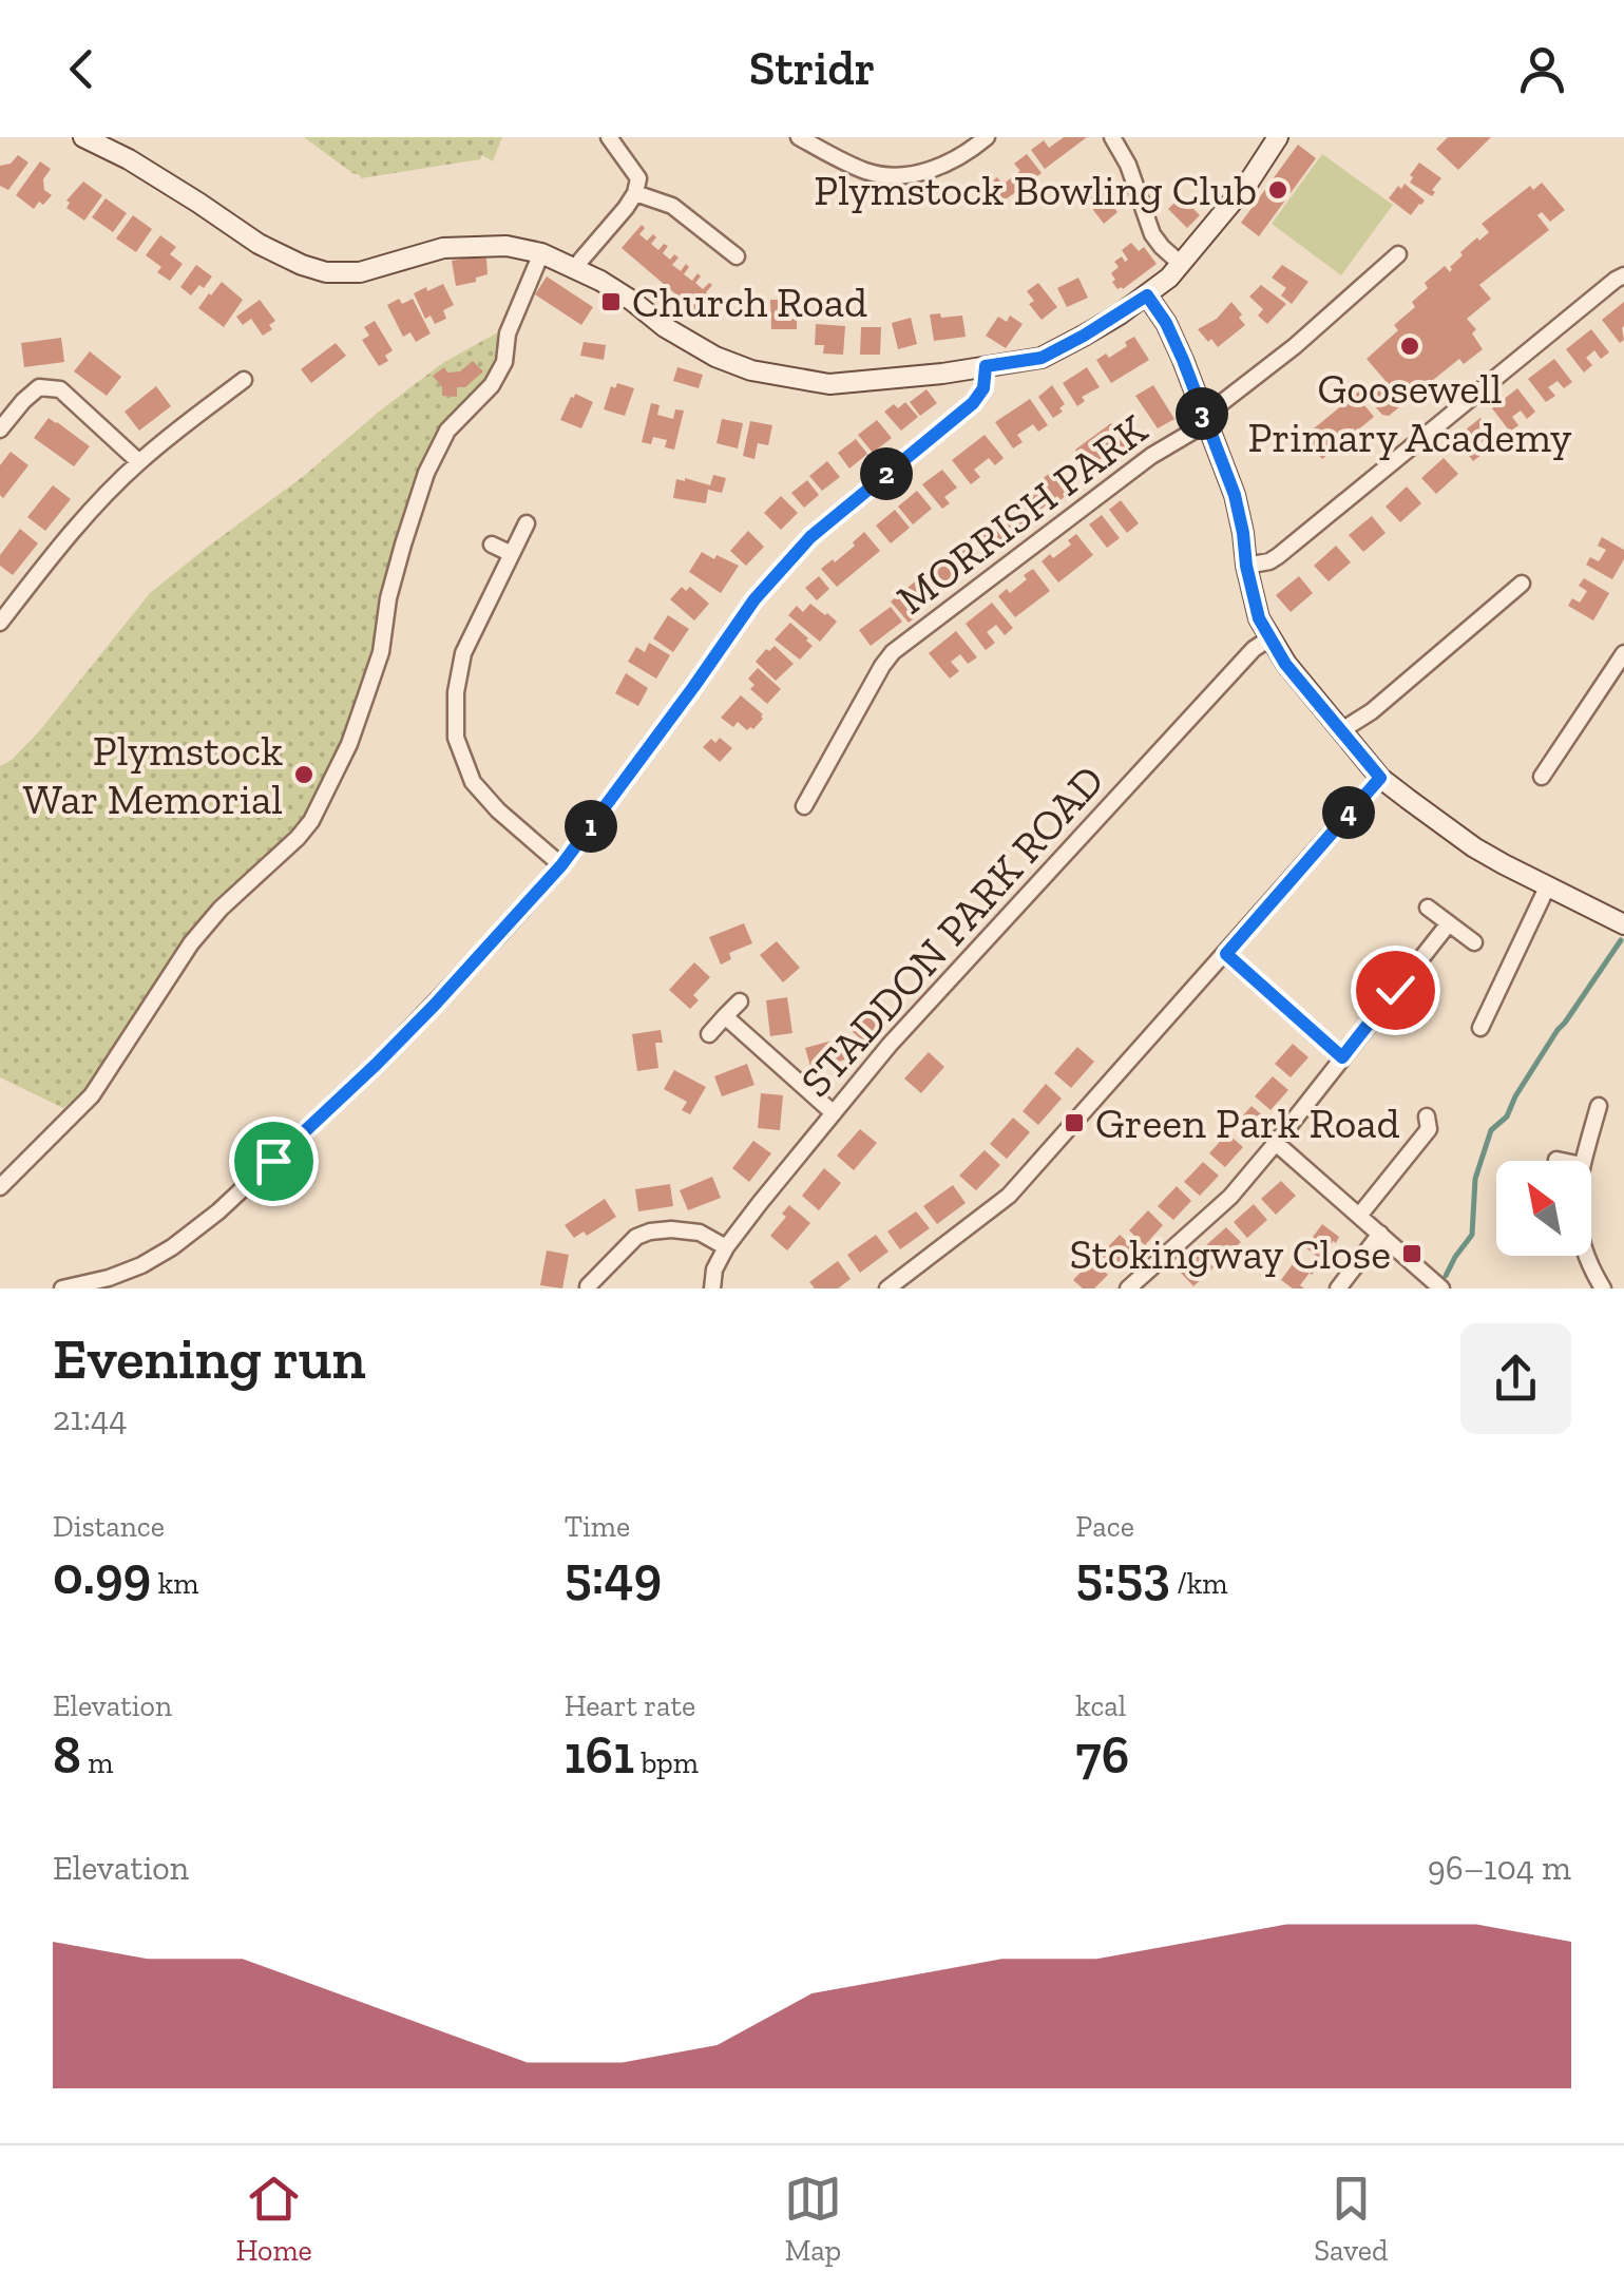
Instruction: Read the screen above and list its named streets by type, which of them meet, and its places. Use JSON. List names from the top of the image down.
{
  "streets": {
    "street": ["MORRISH PARK", "STADDON PARK ROAD"]
  },
  "places": {
    "other": ["Plymstock Bowling Club", "Goosewell Primary Academy", "Plymstock War Memorial"],
    "transit": ["Church Road", "Green Park Road", "Stokingway Close"]
  },
  "north": "top left",
  "page": {
    "header": "Stridr",
    "pins": [
      "3",
      "2",
      "4",
      "1"
    ],
    "heading": ["Evening run", "21:44"],
    "stats": [
      ["Distance", "0.99 km"],
      ["Time", "5:49"],
      ["Pace", "5:53 /km"],
      ["Elevation", "8 m"],
      ["Heart rate", "161 bpm"],
      ["kcal", "76"]
    ],
    "chart": ["Elevation", "96–104 m"],
    "tabs": ["Home", "Map", "Saved"]
  }
}
